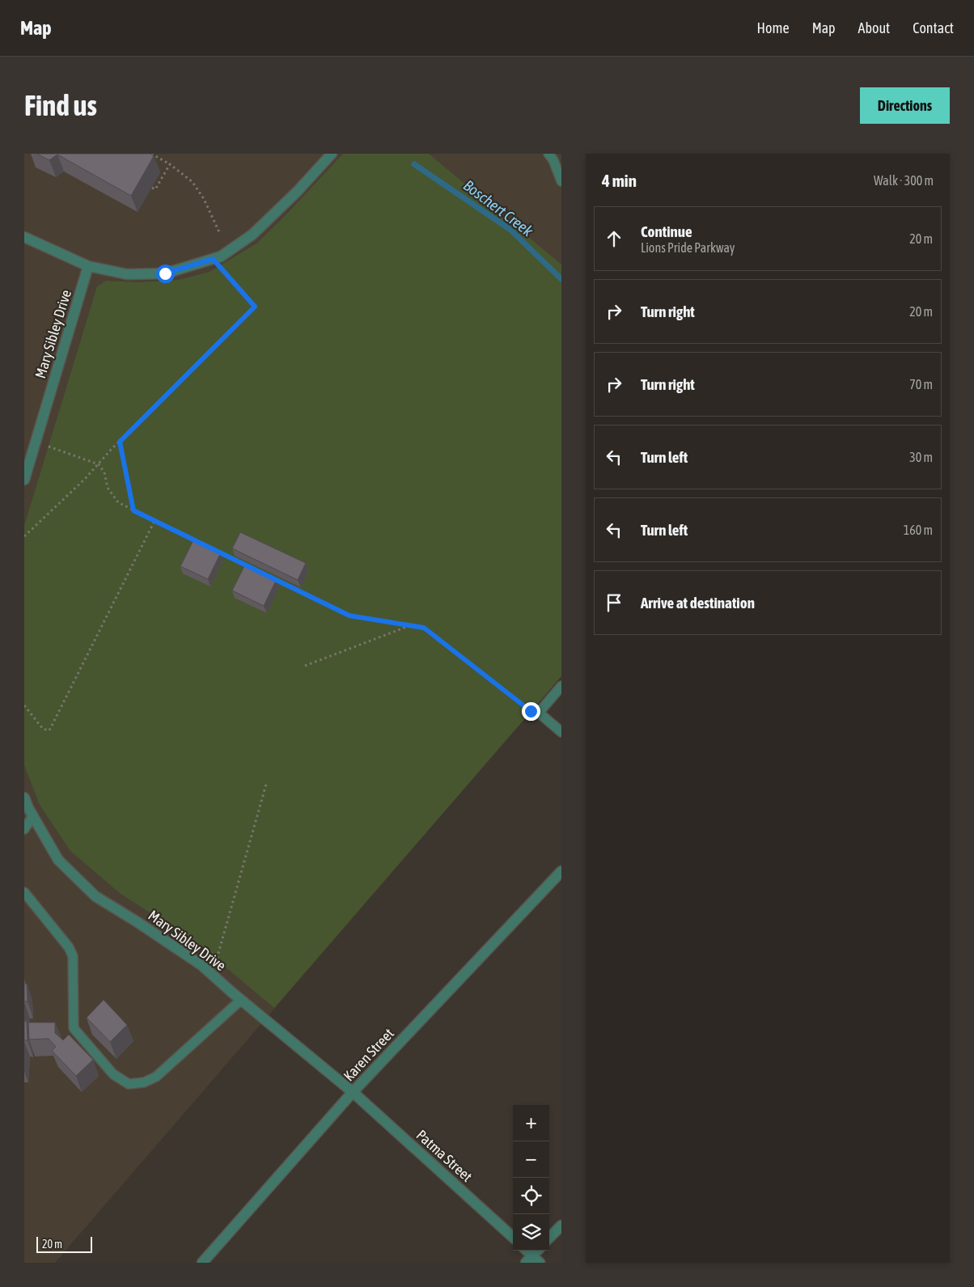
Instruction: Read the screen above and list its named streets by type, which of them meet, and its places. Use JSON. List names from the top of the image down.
{
  "streets": {
    "street": ["Mary Sibley Drive", "Karen Street", "Patma Street"]
  },
  "crossings": [
    ["Mary Sibley Drive", "Karen Street"],
    ["Mary Sibley Drive", "Patma Street"],
    ["Karen Street", "Patma Street"]
  ],
  "water": ["Boschert Creek"],
  "scale_bar": "20 m",
  "page": {
    "header": "Map",
    "nav": [
      "Home",
      "Map",
      "About",
      "Contact"
    ],
    "buttons": "Directions",
    "title": "Find us",
    "heading": ["4 min", "Walk · 300 m"],
    "list": [
      ["Continue", "Lions Pride Parkway", "20 m"],
      ["Turn right", "20 m"],
      ["Turn right", "70 m"],
      ["Turn left", "30 m"],
      ["Turn left", "160 m"],
      "Arrive at destination"
    ],
    "map_buttons": ["+", "−"],
    "scale": "20 m"
  }
}
